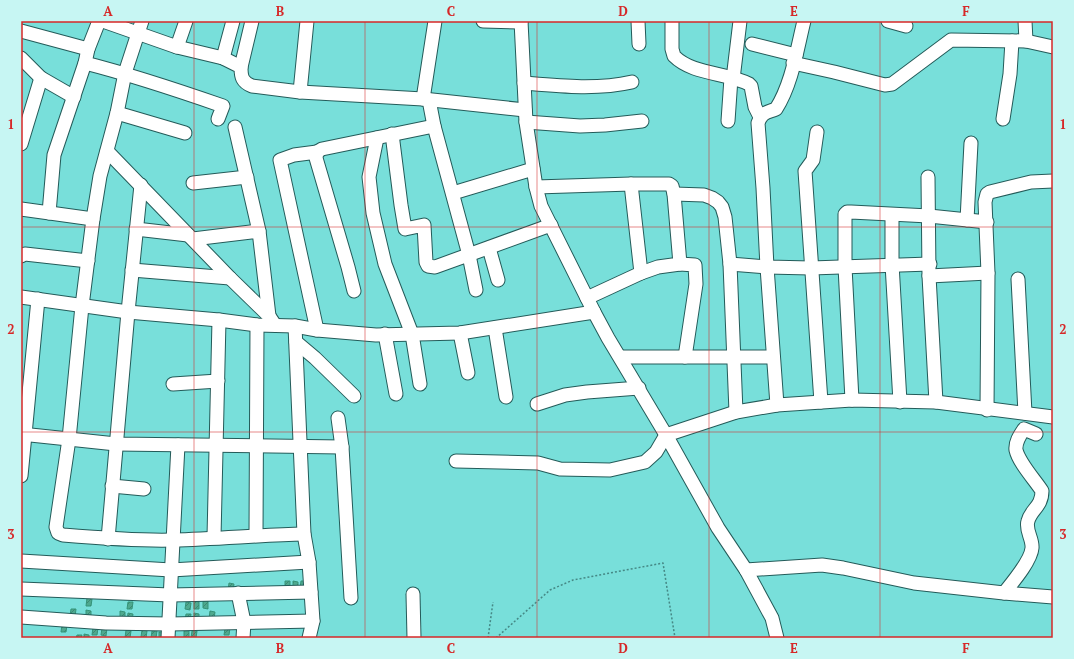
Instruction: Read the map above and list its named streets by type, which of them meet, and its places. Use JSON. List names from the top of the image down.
{
  "grid": {
    "columns": [
      "A",
      "B",
      "C",
      "D",
      "E",
      "F"
    ],
    "rows": ["1", "2", "3"]
  }
}
